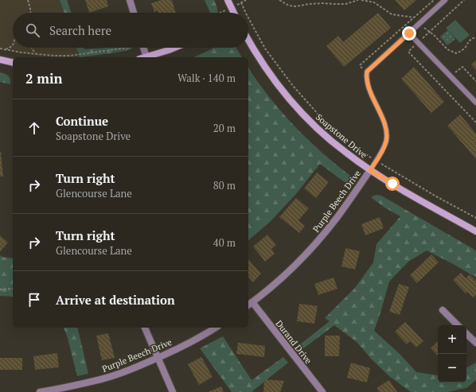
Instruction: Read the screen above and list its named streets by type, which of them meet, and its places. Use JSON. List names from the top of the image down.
{
  "streets": {
    "street": ["Soapstone Drive", "Purple Beech Drive", "Durand Drive"]
  },
  "crossings": [
    ["Soapstone Drive", "Purple Beech Drive"],
    ["Purple Beech Drive", "Durand Drive"]
  ],
  "page": {
    "search": "Search here",
    "heading": ["2 min", "Walk · 140 m"],
    "list": [
      ["Continue", "Soapstone Drive", "20 m"],
      ["Turn right", "Glencourse Lane", "80 m"],
      ["Turn right", "Glencourse Lane", "40 m"],
      "Arrive at destination"
    ],
    "map_buttons": ["+", "−"]
  }
}
